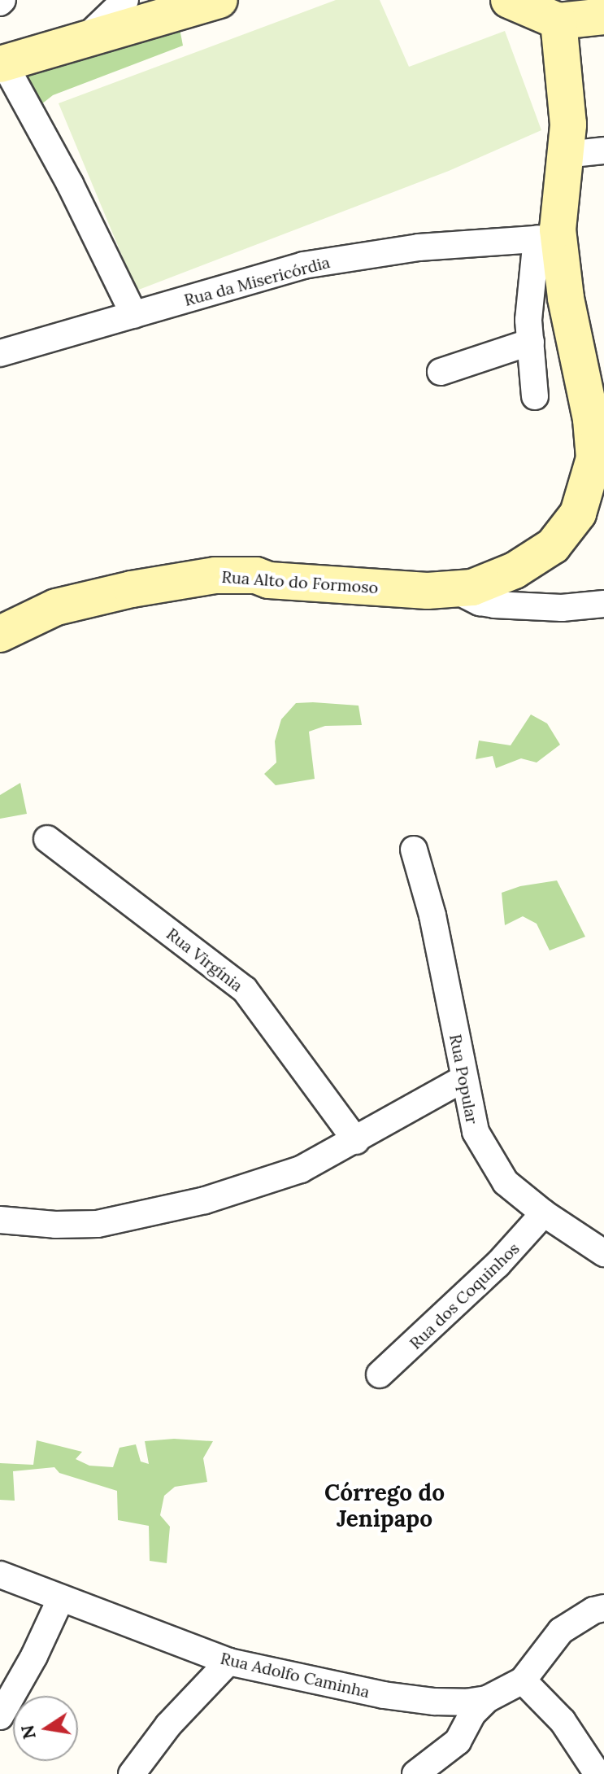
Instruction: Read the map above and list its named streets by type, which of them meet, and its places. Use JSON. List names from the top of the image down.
{
  "streets": {
    "street": [
      "Rua da Misericórdia",
      "Rua Alto do Formoso",
      "Rua Virgínia",
      "Rua Popular",
      "Rua dos Coquinhos",
      "Rua Adolfo Caminha"
    ]
  },
  "crossings": [
    ["Rua da Misericórdia", "Rua Alto do Formoso"],
    ["Rua Popular", "Rua dos Coquinhos"]
  ],
  "districts": ["Córrego do Jenipapo"],
  "north": "left"
}
